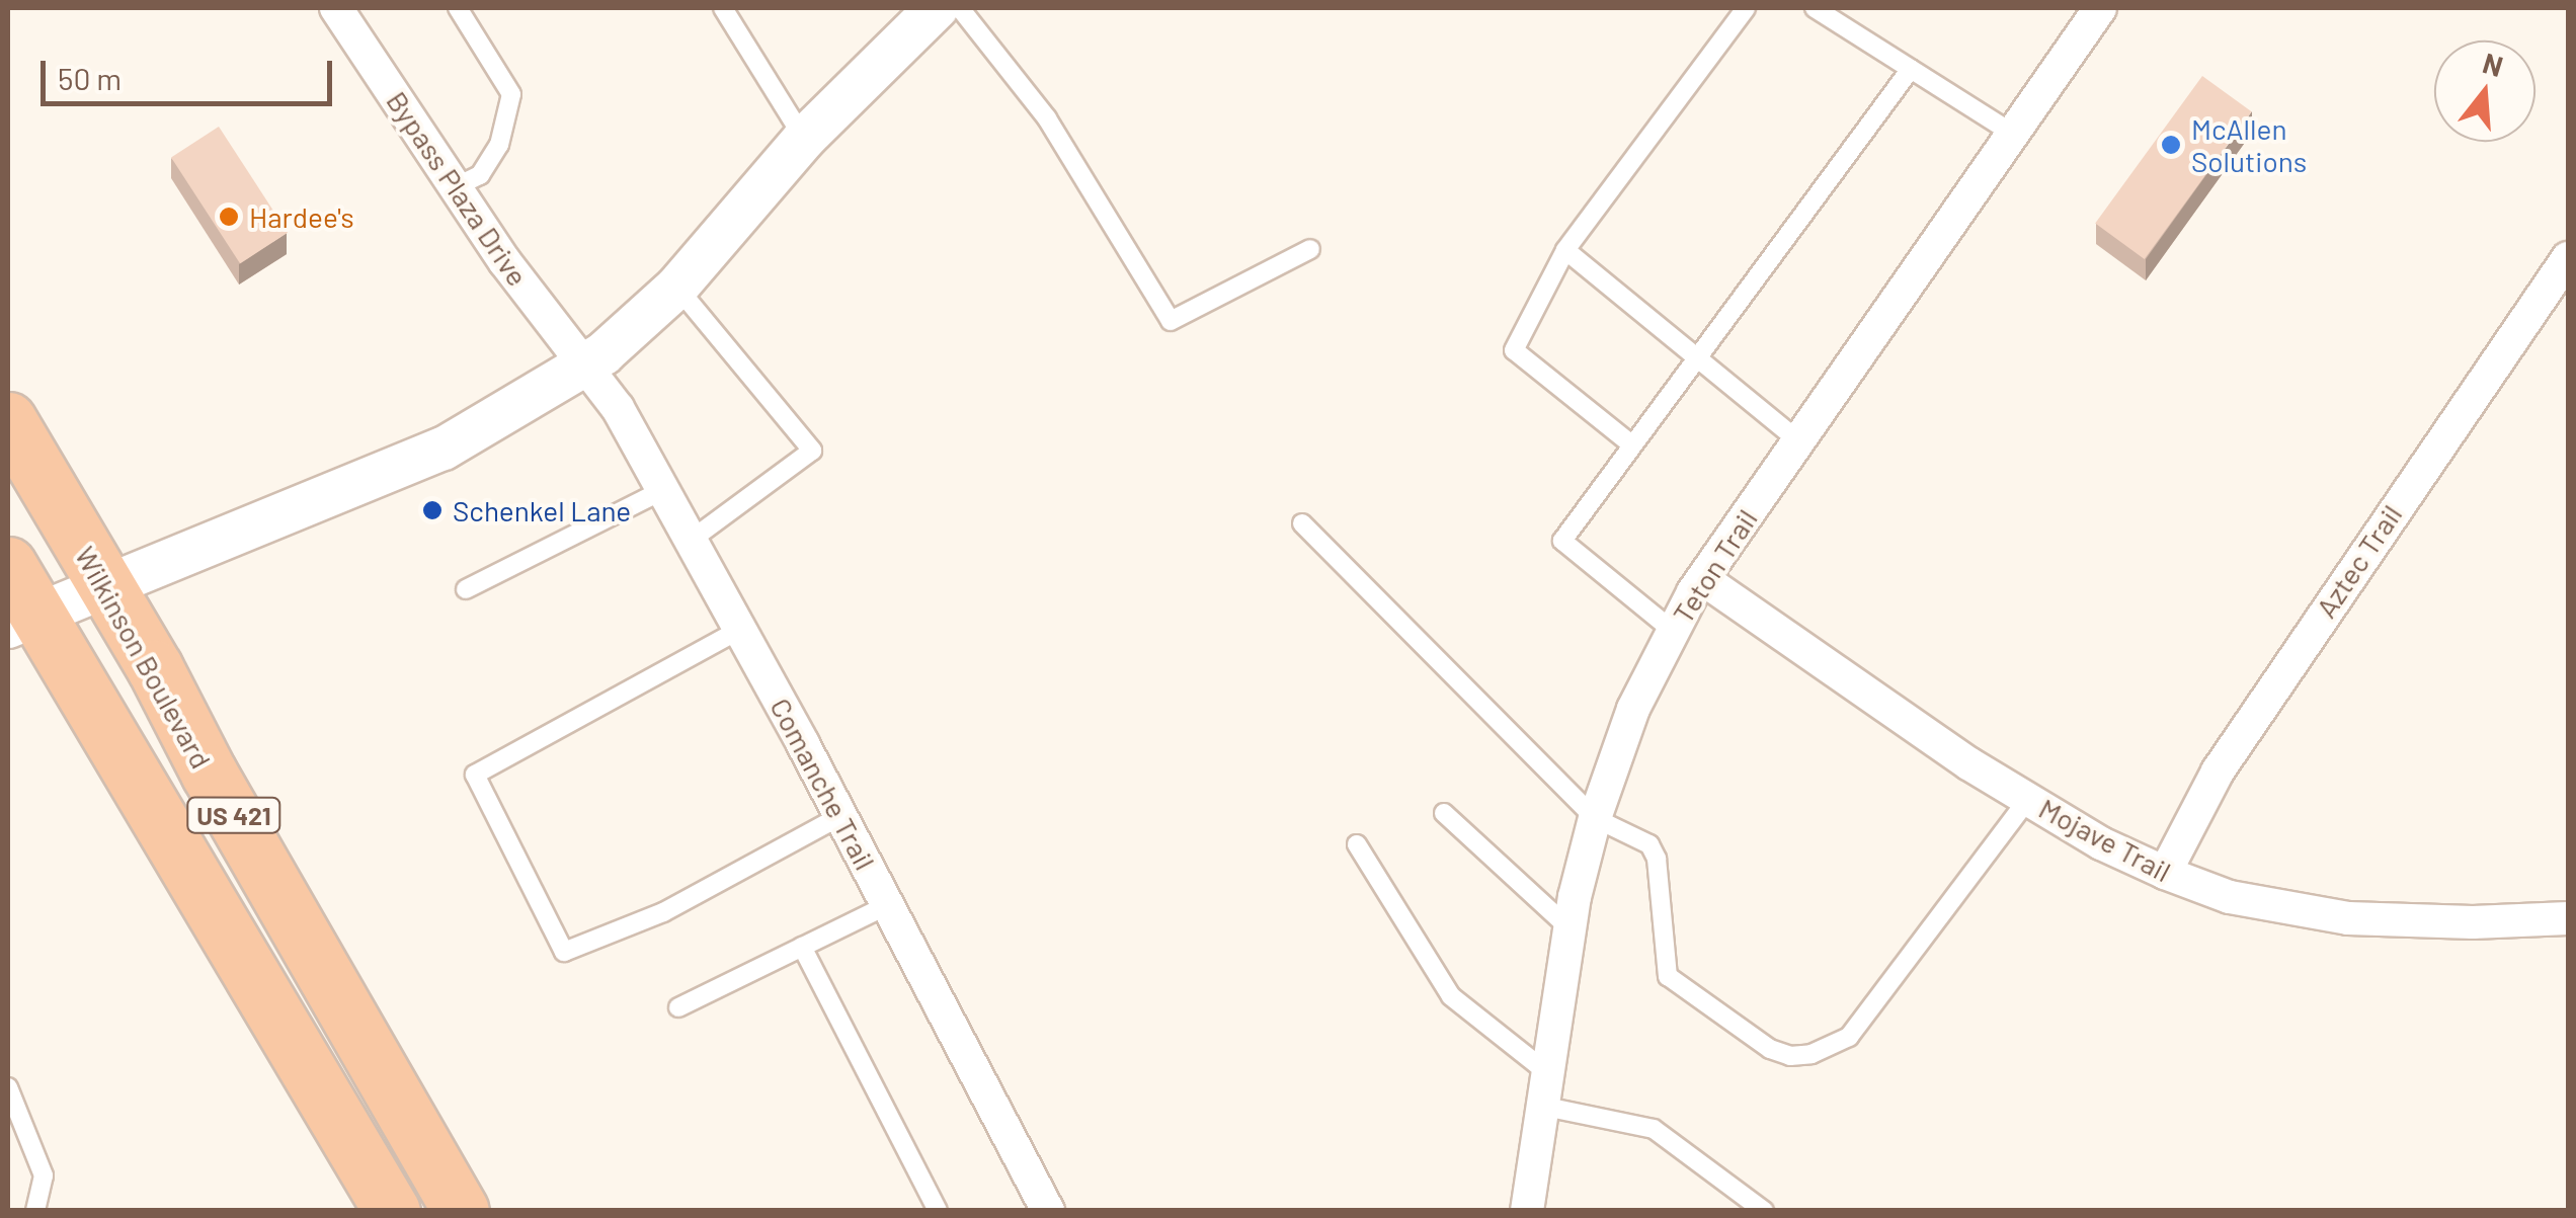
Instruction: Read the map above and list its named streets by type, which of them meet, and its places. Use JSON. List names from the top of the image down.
{
  "streets": {
    "highway": ["Wilkinson Boulevard", "US 421"],
    "street": [
      "Bypass Plaza Drive",
      "Aztec Trail",
      "Teton Trail",
      "Comanche Trail",
      "Mojave Trail"
    ]
  },
  "crossings": [
    ["Bypass Plaza Drive", "Comanche Trail"],
    ["Aztec Trail", "Mojave Trail"],
    ["Teton Trail", "Mojave Trail"]
  ],
  "places": ["McAllen Solutions", "Hardee's", "Schenkel Lane"],
  "scale_bar": "50 m",
  "north": "top"
}
